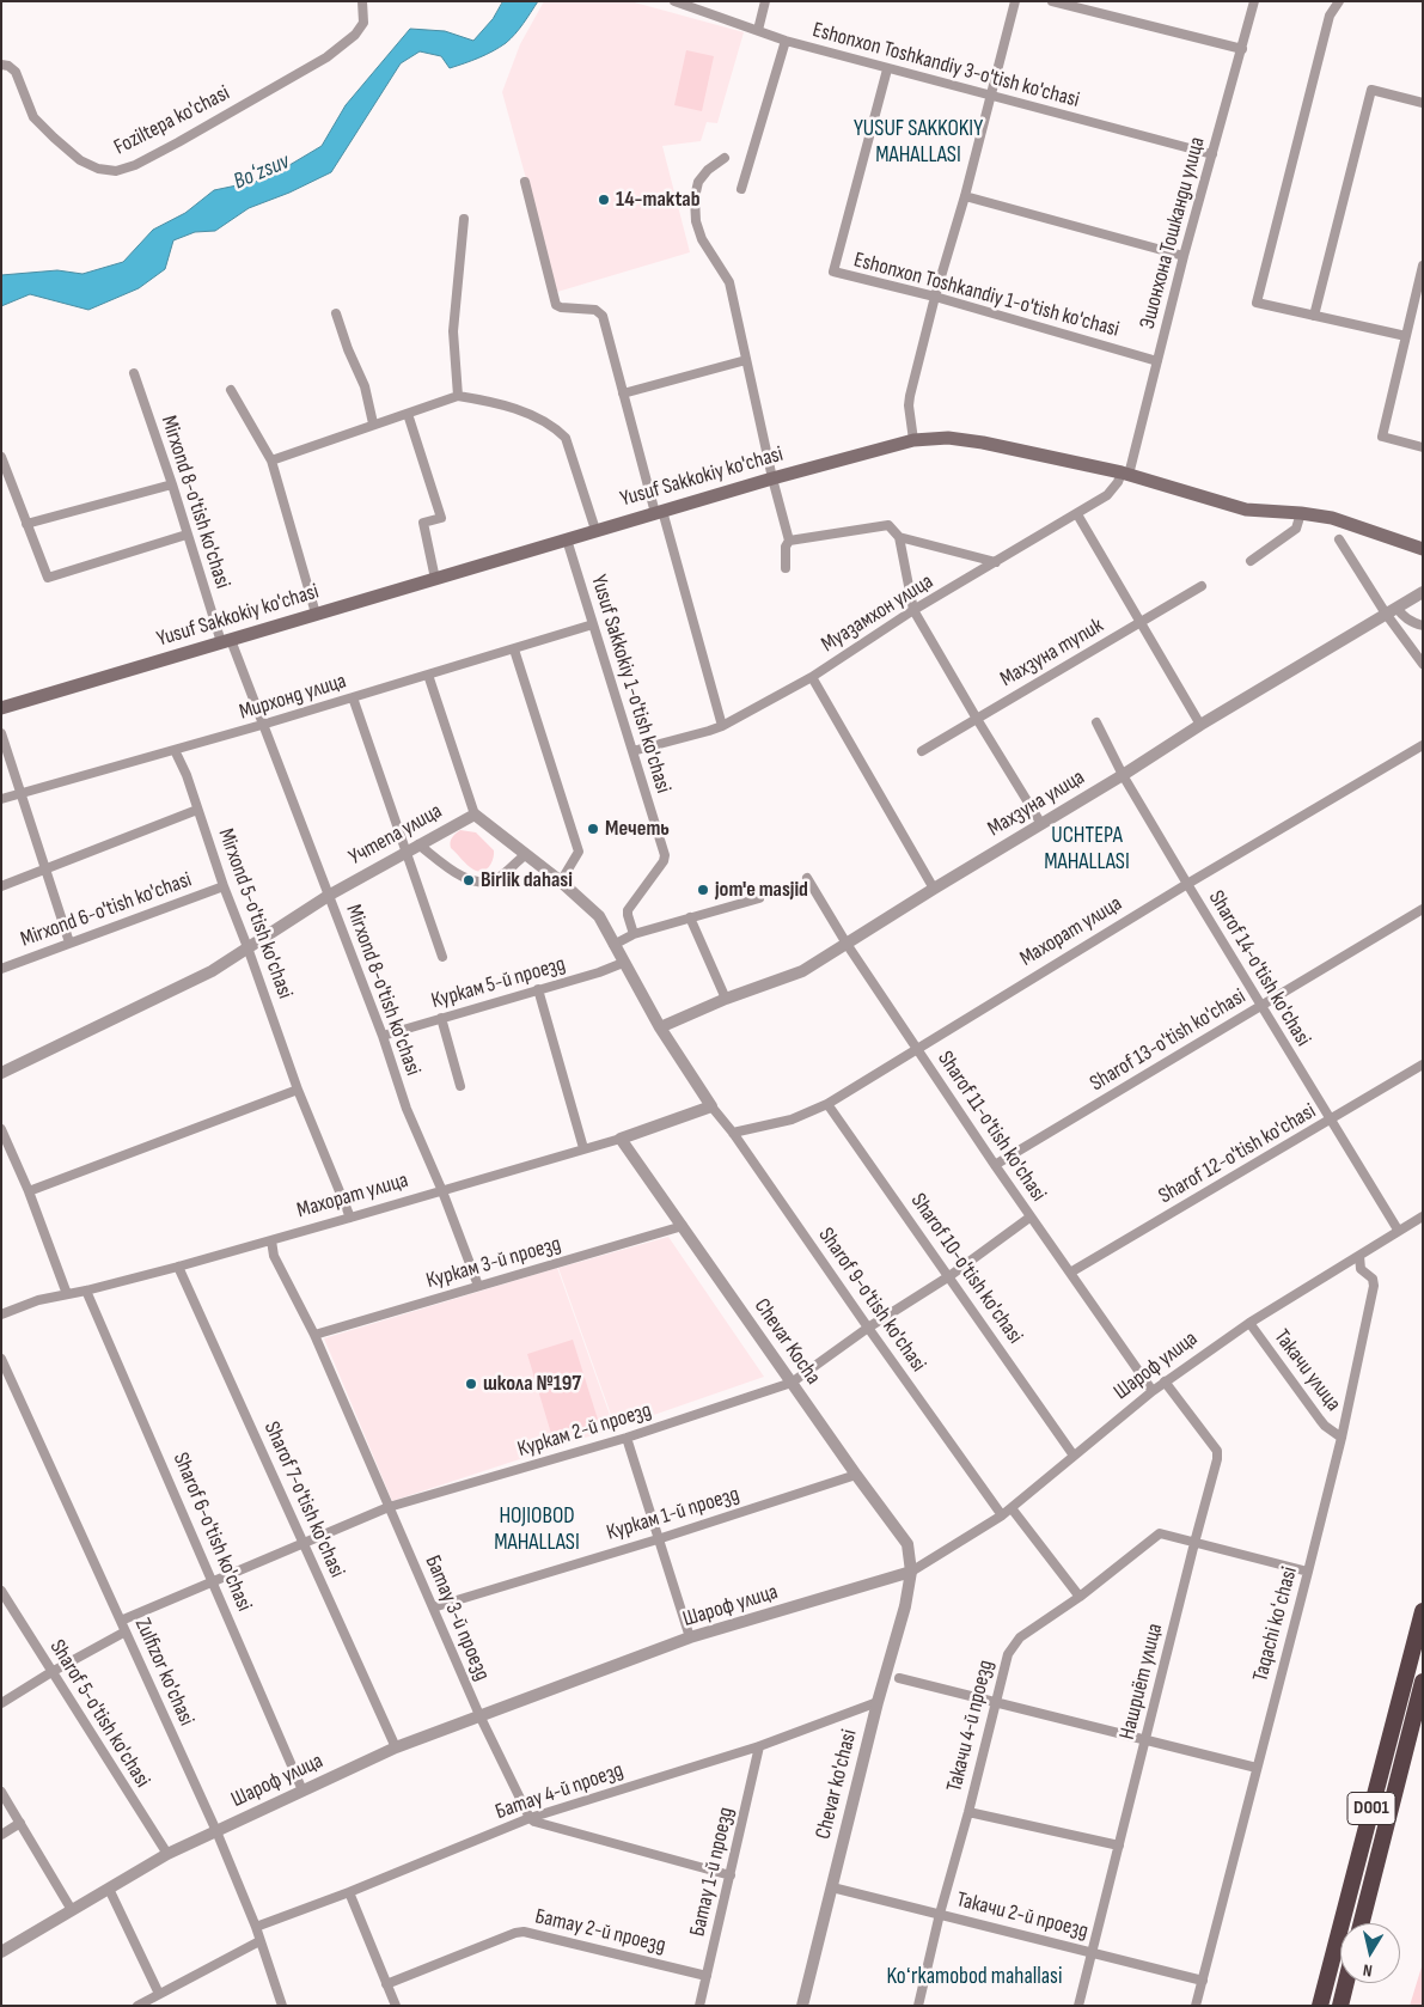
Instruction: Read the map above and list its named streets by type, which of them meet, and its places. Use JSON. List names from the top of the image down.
{
  "streets": {
    "highway": ["D001"],
    "main road": ["Yusuf Sakkokiy ko'chasi"],
    "street": [
      "Eshonxon Toshkandiy 3-o'tish ko'chasi",
      "Foziltepa ko'chasi",
      "Эшонхона Тошканди улица",
      "Eshonxon Toshkandiy 1-o'tish ko'chasi",
      "Mirxond 8-o'tish ko'chasi",
      "Муазамхон улица",
      "Махзуна тупик",
      "Yusuf Sakkokiy 1-o'tish ko'chasi",
      "Мирхонд улица",
      "Махзуна улица",
      "Учтепа улица",
      "Mirxond 6-o'tish ko'chasi",
      "Mirxond 5-o'tish ko'chasi",
      "Махорат улица",
      "Sharof 14-o'tish ko'chasi",
      "Куркам 5-й проезд",
      "Sharof 13-o'tish ko'chasi",
      "Sharof 11-o'tish ko'chasi",
      "Sharof 12-o'tish ko'chasi",
      "Куркам 3-й проезд",
      "Sharof 10-o'tish ko'chasi",
      "Sharof 9-o'tish ko'chasi",
      "Chevar Kocha",
      "Шароф улица",
      "Такачи улица",
      "Куркам 2-й проезд",
      "Sharof 7-o'tish ko'chasi",
      "Куркам 1-й проезд",
      "Sharof 6-o'tish ko'chasi",
      "Батау 3-й проезд",
      "Taqachi koʻchasi",
      "Zulfizor ko'chasi",
      "Нашриёт улица",
      "Sharof 5-o'tish ko'chasi",
      "Такачи 4-й проезд",
      "Chevar ko'chasi",
      "Батау 4-й проезд",
      "Батау 1-й проезд",
      "Такачи 2-й проезд",
      "Батау 2-й проезд"
    ]
  },
  "crossings": [
    ["Eshonxon Toshkandiy 3-o'tish ko'chasi", "Эшонхона Тошканди улица"],
    ["Eshonxon Toshkandiy 3-o'tish ko'chasi", "Eshonxon Toshkandiy 1-o'tish ko'chasi"],
    ["Эшонхона Тошканди улица", "Eshonxon Toshkandiy 1-o'tish ko'chasi"],
    ["Эшонхона Тошканди улица", "Yusuf Sakkokiy ko'chasi"],
    ["Эшонхона Тошканди улица", "Муазамхон улица"],
    ["Yusuf Sakkokiy ko'chasi", "Mirxond 8-o'tish ko'chasi"],
    ["Yusuf Sakkokiy ko'chasi", "Муазамхон улица"],
    ["Yusuf Sakkokiy ko'chasi", "Yusuf Sakkokiy 1-o'tish ko'chasi"],
    ["Mirxond 8-o'tish ko'chasi", "Мирхонд улица"],
    ["Mirxond 8-o'tish ko'chasi", "Учтепа улица"],
    ["Mirxond 8-o'tish ko'chasi", "Махорат улица"],
    ["Mirxond 8-o'tish ko'chasi", "Куркам 5-й проезд"],
    ["Mirxond 8-o'tish ko'chasi", "Куркам 3-й проезд"],
    ["Муазамхон улица", "Yusuf Sakkokiy 1-o'tish ko'chasi"],
    ["Yusuf Sakkokiy 1-o'tish ko'chasi", "Мирхонд улица"],
    ["Мирхонд улица", "Mirxond 5-o'tish ko'chasi"],
    ["Махзуна улица", "Учтепа улица"],
    ["Махзуна улица", "Sharof 14-o'tish ko'chasi"],
    ["Махзуна улица", "Sharof 11-o'tish ko'chasi"],
    ["Учтепа улица", "Mirxond 5-o'tish ko'chasi"],
    ["Учтепа улица", "Махорат улица"],
    ["Учтепа улица", "Куркам 5-й проезд"],
    ["Учтепа улица", "Sharof 9-o'tish ko'chasi"],
    ["Mirxond 6-o'tish ko'chasi", "Mirxond 5-o'tish ko'chasi"],
    ["Mirxond 5-o'tish ko'chasi", "Махорат улица"],
    ["Махорат улица", "Sharof 14-o'tish ko'chasi"],
    ["Махорат улица", "Sharof 11-o'tish ko'chasi"],
    ["Махорат улица", "Sharof 10-o'tish ko'chasi"],
    ["Махорат улица", "Sharof 9-o'tish ko'chasi"],
    ["Махорат улица", "Chevar Kocha"],
    ["Махорат улица", "Sharof 7-o'tish ko'chasi"],
    ["Махорат улица", "Sharof 6-o'tish ko'chasi"],
    ["Махорат улица", "Батау 3-й проезд"],
    ["Sharof 14-o'tish ko'chasi", "Sharof 13-o'tish ko'chasi"],
    ["Sharof 14-o'tish ko'chasi", "Sharof 12-o'tish ko'chasi"],
    ["Sharof 14-o'tish ko'chasi", "Шароф улица"],
    ["Sharof 13-o'tish ko'chasi", "Sharof 11-o'tish ko'chasi"],
    ["Sharof 11-o'tish ko'chasi", "Sharof 12-o'tish ko'chasi"],
    ["Sharof 11-o'tish ko'chasi", "Шароф улица"],
    ["Sharof 11-o'tish ko'chasi", "Куркам 2-й проезд"],
    ["Куркам 3-й проезд", "Chevar Kocha"],
    ["Куркам 3-й проезд", "Батау 3-й проезд"],
    ["Sharof 10-o'tish ko'chasi", "Шароф улица"],
    ["Sharof 10-o'tish ko'chasi", "Куркам 2-й проезд"],
    ["Sharof 9-o'tish ko'chasi", "Шароф улица"],
    ["Sharof 9-o'tish ko'chasi", "Куркам 2-й проезд"],
    ["Chevar Kocha", "Шароф улица"],
    ["Chevar Kocha", "Куркам 2-й проезд"],
    ["Chevar Kocha", "Куркам 1-й проезд"],
    ["Chevar Kocha", "Chevar ko'chasi"],
    ["Шароф улица", "Такачи улица"],
    ["Шароф улица", "Sharof 7-o'tish ko'chasi"],
    ["Шароф улица", "Sharof 6-o'tish ko'chasi"],
    ["Шароф улица", "Батау 3-й проезд"],
    ["Шароф улица", "Taqachi koʻchasi"],
    ["Шароф улица", "Zulfizor ko'chasi"],
    ["Шароф улица", "Нашриёт улица"],
    ["Шароф улица", "Sharof 5-o'tish ko'chasi"],
    ["Шароф улица", "Chevar ko'chasi"],
    ["Такачи улица", "Taqachi koʻchasi"],
    ["Куркам 2-й проезд", "Sharof 7-o'tish ko'chasi"],
    ["Куркам 2-й проезд", "Sharof 6-o'tish ko'chasi"],
    ["Куркам 2-й проезд", "Батау 3-й проезд"],
    ["Куркам 2-й проезд", "Zulfizor ko'chasi"],
    ["Куркам 1-й проезд", "Батау 3-й проезд"],
    ["Батау 3-й проезд", "Батау 4-й проезд"],
    ["Taqachi koʻchasi", "Такачи 4-й проезд"],
    ["Taqachi koʻchasi", "Такачи 2-й проезд"],
    ["Zulfizor ko'chasi", "Батау 4-й проезд"],
    ["Нашриёт улица", "Такачи 4-й проезд"],
    ["Нашриёт улица", "Такачи 2-й проезд"],
    ["Такачи 4-й проезд", "Такачи 2-й проезд"],
    ["Chevar ko'chasi", "Батау 4-й проезд"],
    ["Chevar ko'chasi", "Такачи 2-й проезд"],
    ["Батау 4-й проезд", "Батау 1-й проезд"],
    ["Батау 1-й проезд", "Батау 2-й проезд"]
  ],
  "districts": [
    "YUSUF SAKKOKIY MAHALLASI",
    "UCHTEPA MAHALLASI",
    "HOJIOBOD MAHALLASI",
    "Koʻrkamobod mahallasi"
  ],
  "water": ["Boʻzsuv"],
  "places": [
    "14-maktab",
    "Мечеть",
    "Birlik dahasi",
    "jom'e masjid",
    "школа №197"
  ],
  "north": "bottom"
}
